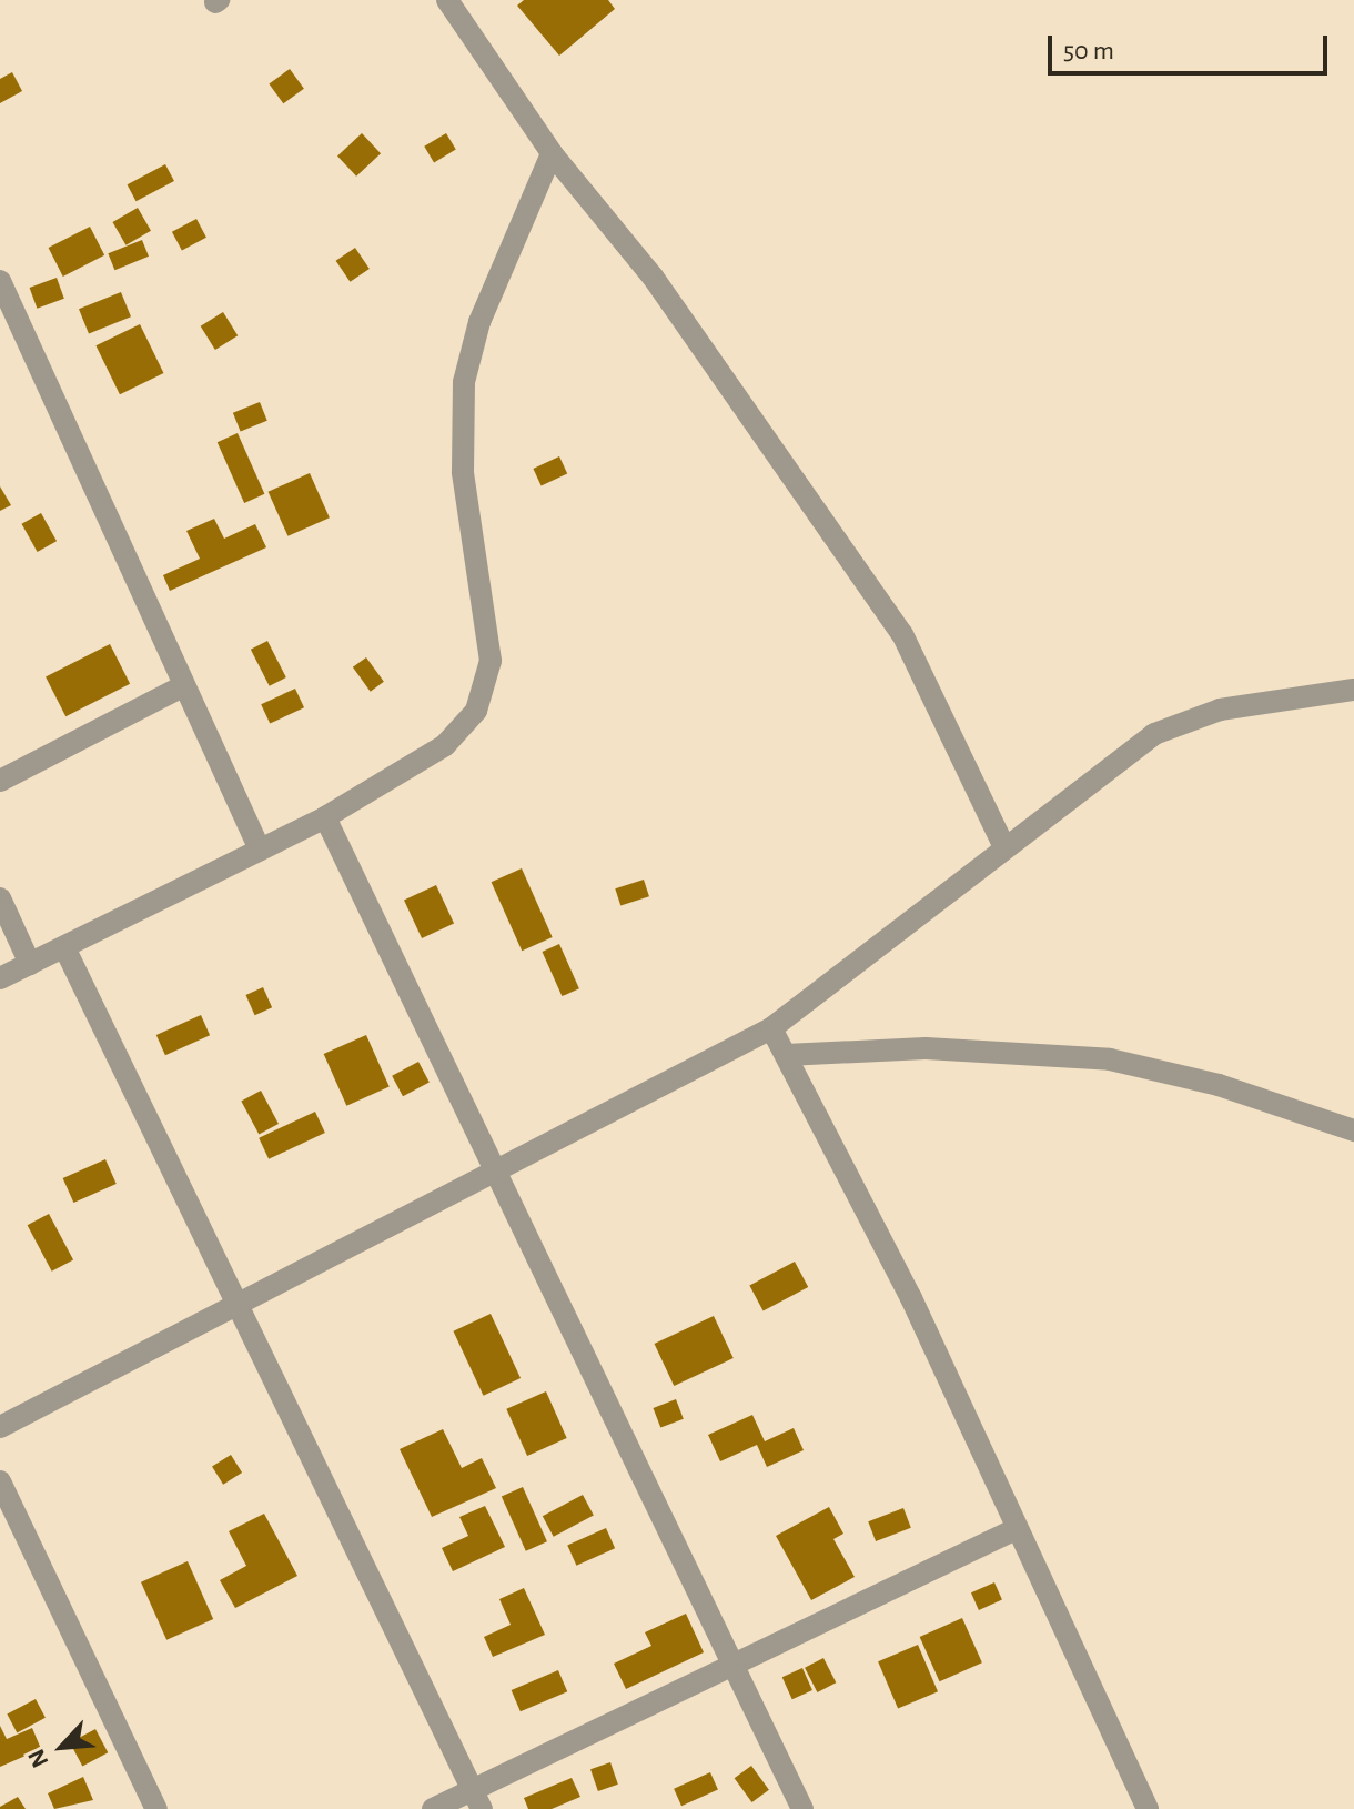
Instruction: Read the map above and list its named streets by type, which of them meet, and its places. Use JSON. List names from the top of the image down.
{
  "scale_bar": "50 m",
  "north": "bottom left"
}
